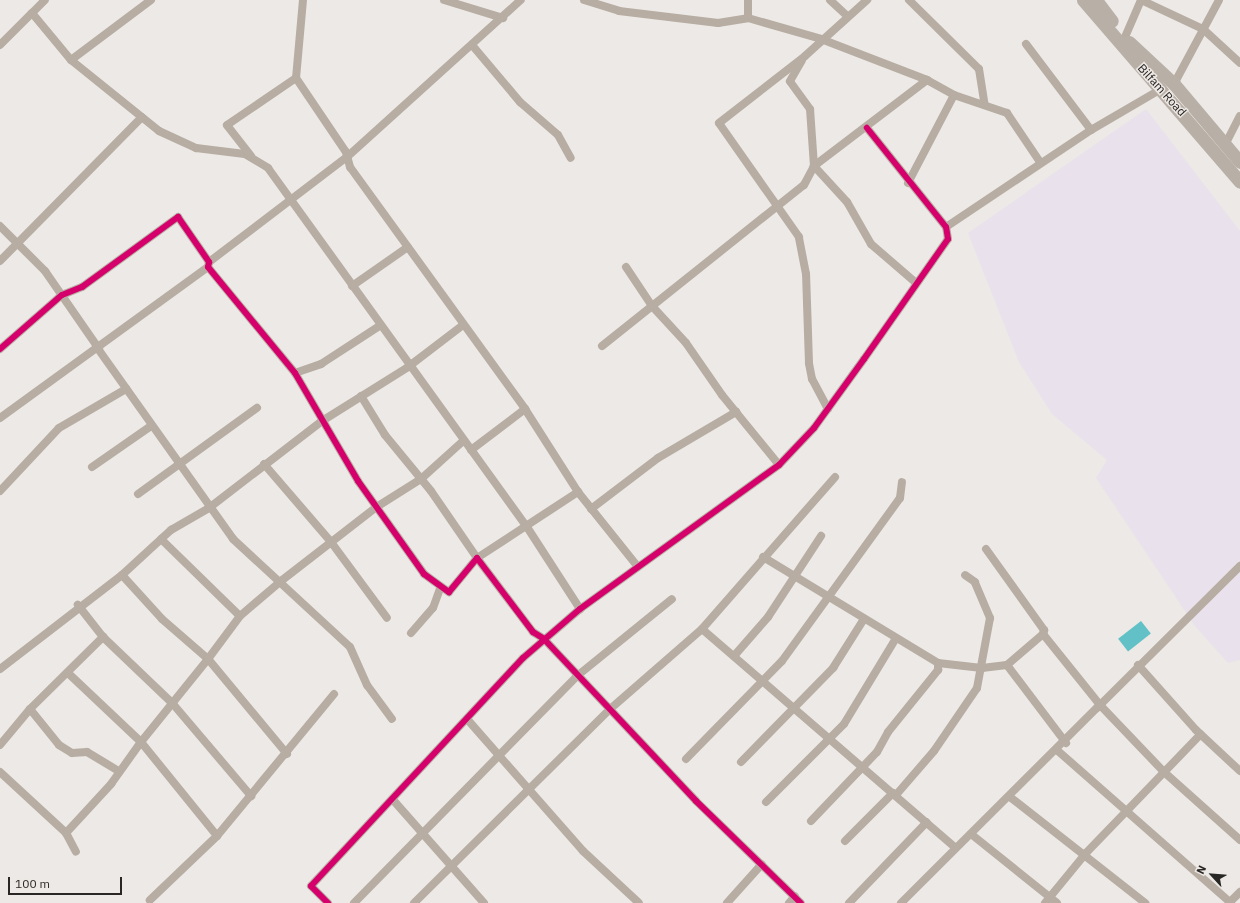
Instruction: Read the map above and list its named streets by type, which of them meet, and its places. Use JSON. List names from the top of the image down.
{
  "streets": {
    "main road": ["Bilfam Road"]
  },
  "scale_bar": "100 m",
  "north": "top left"
}
